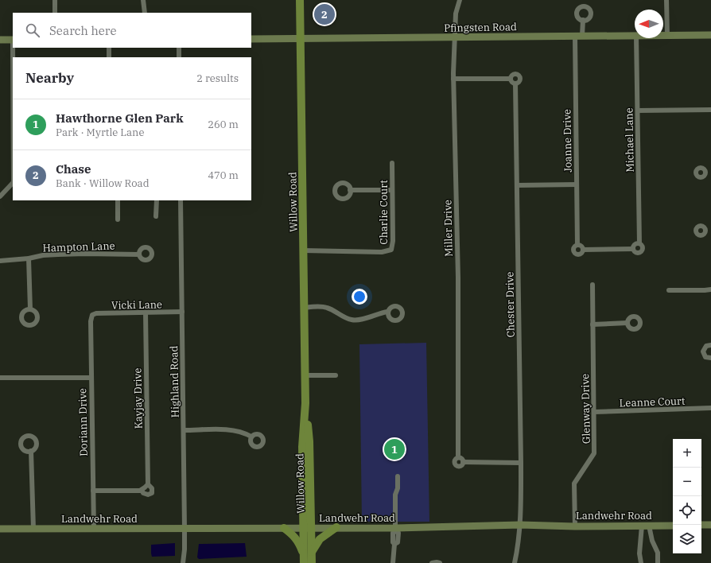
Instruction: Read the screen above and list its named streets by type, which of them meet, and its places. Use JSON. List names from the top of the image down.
{
  "streets": {
    "main road": ["Pfingsten Road", "Willow Road", "Landwehr Road"],
    "street": [
      "Michael Lane",
      "Joanne Drive",
      "Charlie Court",
      "Miller Drive",
      "Hampton Lane",
      "Vicki Lane",
      "Chester Drive",
      "Highland Road",
      "Kayjay Drive",
      "Leanne Court",
      "Glenway Drive",
      "Doriann Drive"
    ]
  },
  "crossings": [
    ["Pfingsten Road", "Joanne Drive"],
    ["Pfingsten Road", "Willow Road"],
    ["Pfingsten Road", "Miller Drive"],
    ["Willow Road", "Charlie Court"],
    ["Willow Road", "Landwehr Road"],
    ["Vicki Lane", "Highland Road"],
    ["Vicki Lane", "Kayjay Drive"],
    ["Vicki Lane", "Doriann Drive"],
    ["Chester Drive", "Landwehr Road"],
    ["Highland Road", "Landwehr Road"],
    ["Kayjay Drive", "Doriann Drive"],
    ["Leanne Court", "Glenway Drive"],
    ["Glenway Drive", "Landwehr Road"],
    ["Doriann Drive", "Landwehr Road"]
  ],
  "north": "left",
  "page": {
    "pins": ["2", "1"],
    "search": "Search here",
    "heading": ["Nearby", "2 results"],
    "list": [
      {
        "mark": "1",
        "name": "Hawthorne Glen Park",
        "note": "Park · Myrtle Lane",
        "value": "260 m"
      },
      {
        "mark": "2",
        "name": "Chase",
        "note": "Bank · Willow Road",
        "value": "470 m"
      }
    ],
    "map_buttons": ["+", "−"]
  }
}
